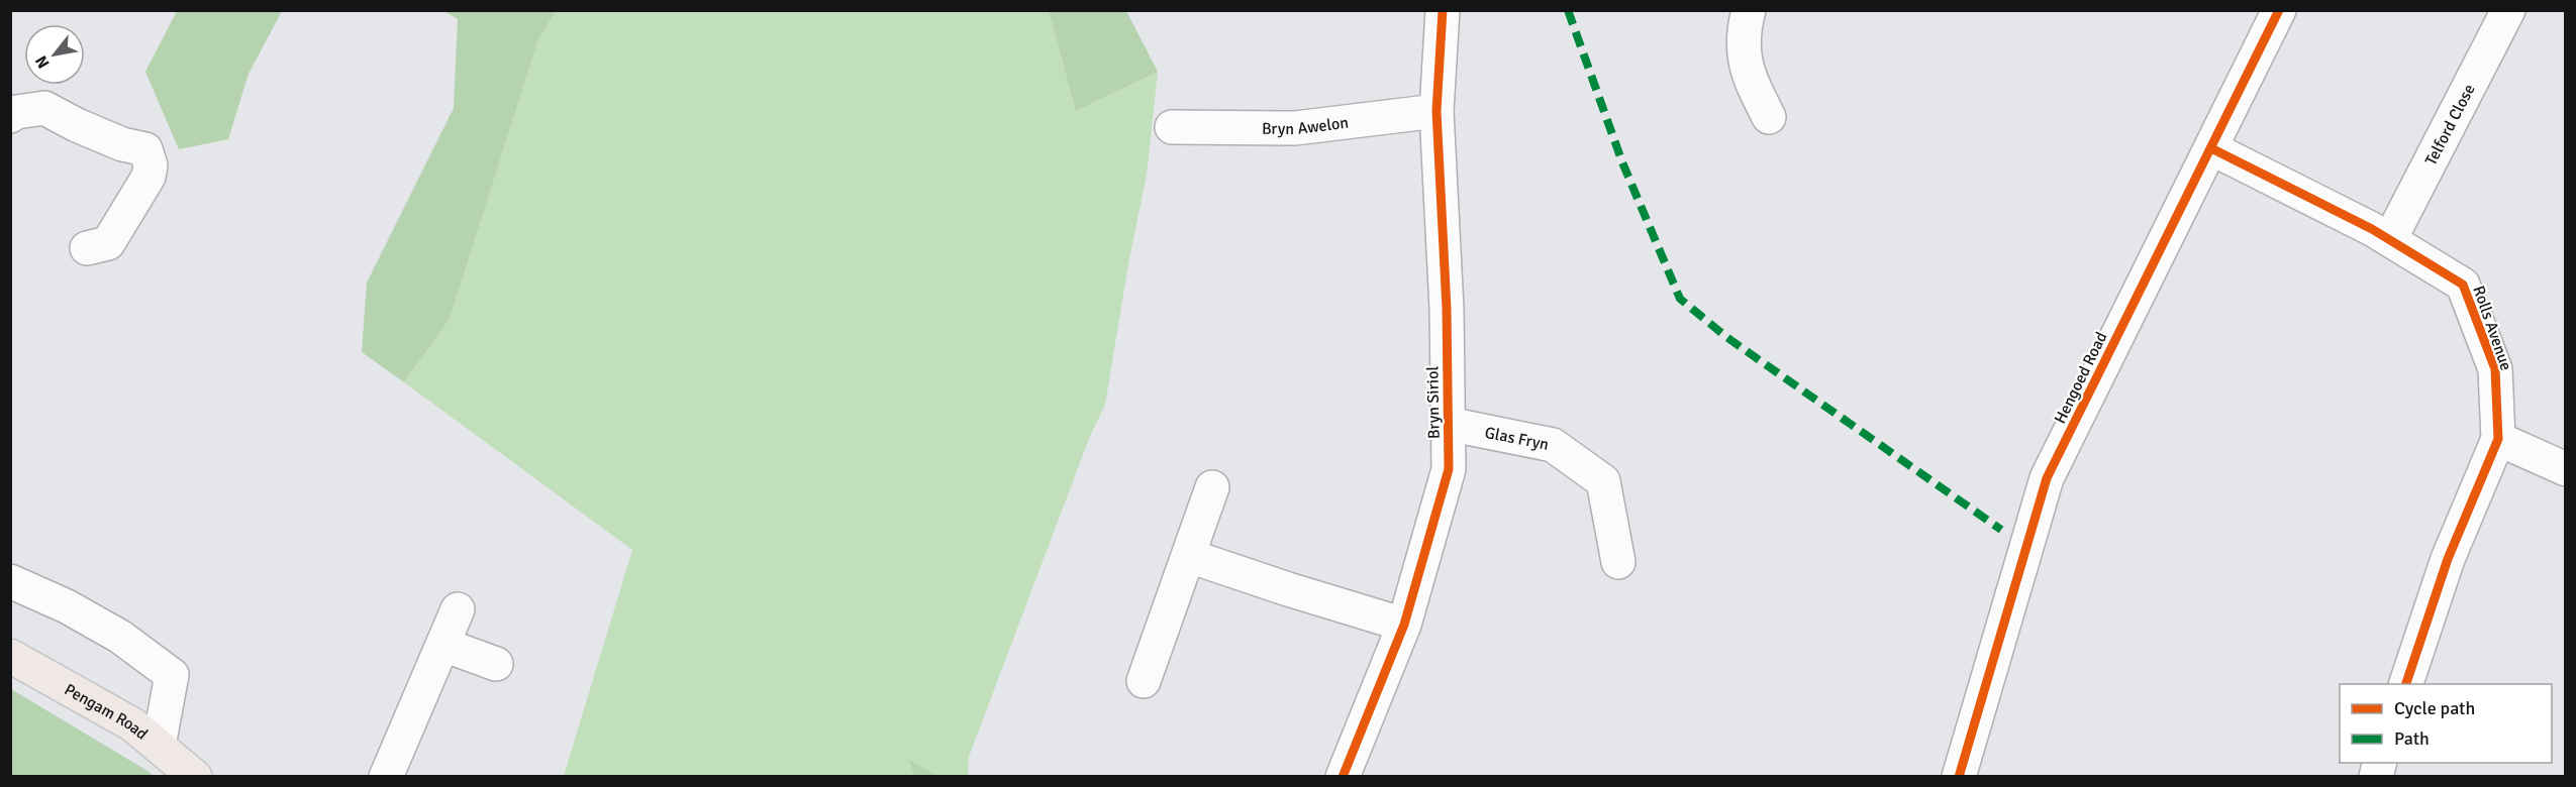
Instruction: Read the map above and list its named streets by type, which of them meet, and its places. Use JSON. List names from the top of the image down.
{
  "streets": {
    "main road": ["Pengam Road"],
    "street": [
      "Bryn Awelon",
      "Telford Close",
      "Rolls Avenue",
      "Hengoed Road",
      "Bryn Siriol",
      "Glas Fryn"
    ]
  },
  "crossings": [
    ["Bryn Awelon", "Bryn Siriol"],
    ["Telford Close", "Rolls Avenue"],
    ["Rolls Avenue", "Hengoed Road"],
    ["Bryn Siriol", "Glas Fryn"]
  ],
  "legend": ["Cycle path", "Path"],
  "north": "bottom left"
}
